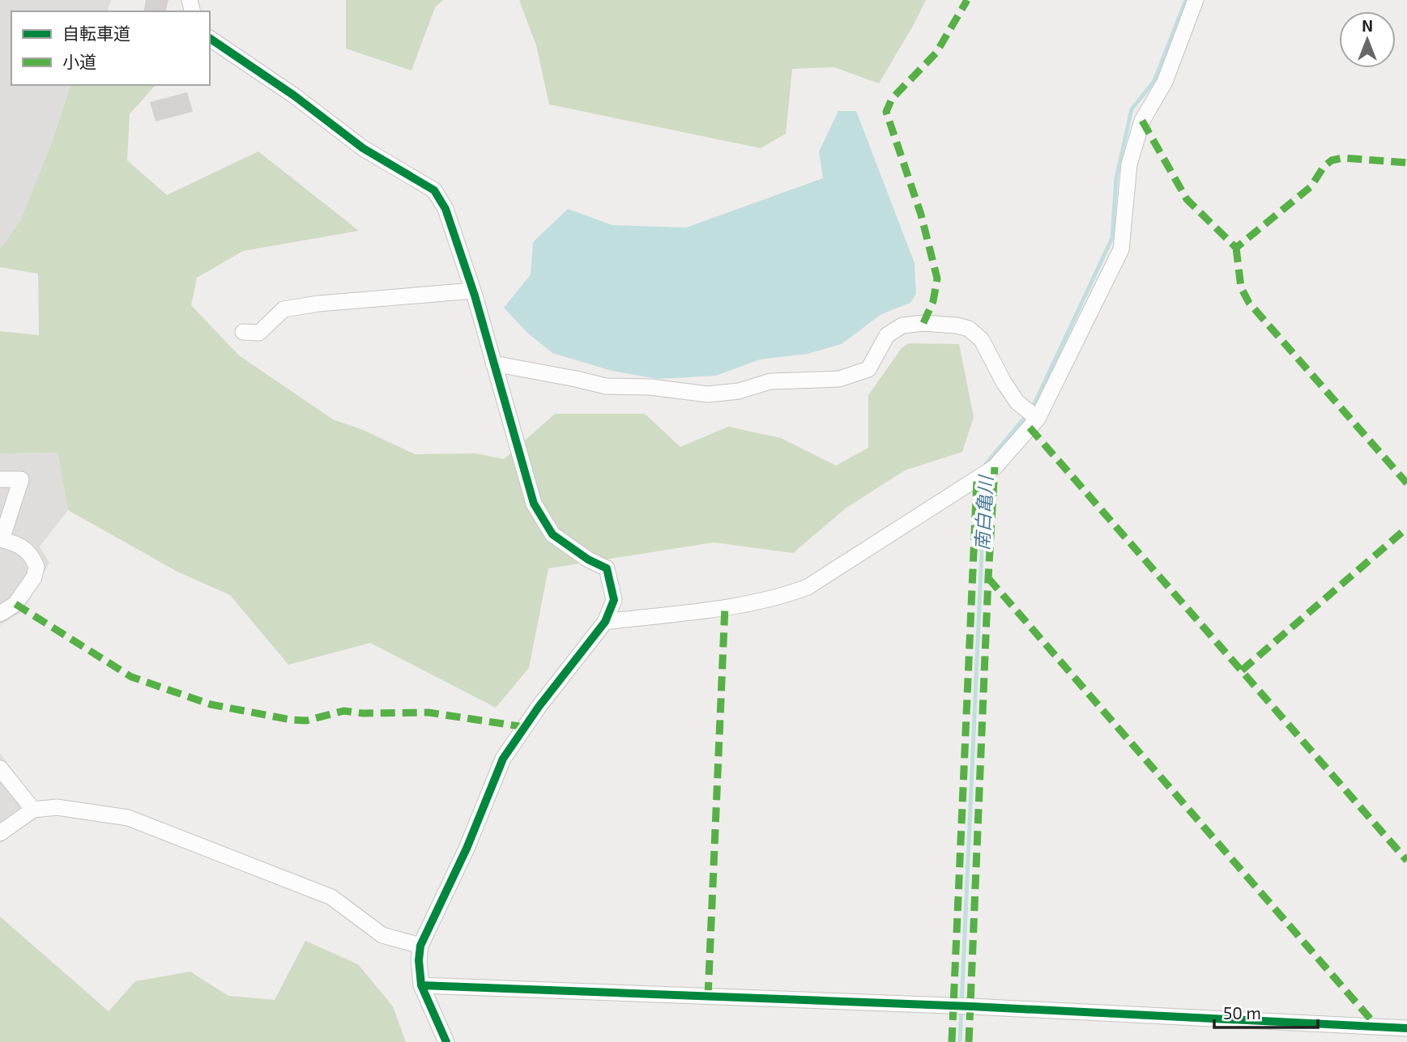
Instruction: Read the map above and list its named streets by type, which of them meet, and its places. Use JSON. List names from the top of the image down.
{
  "water": ["南白亀川"],
  "legend": ["自転車道", "小道"],
  "scale_bar": "50 m",
  "north": "top"
}
